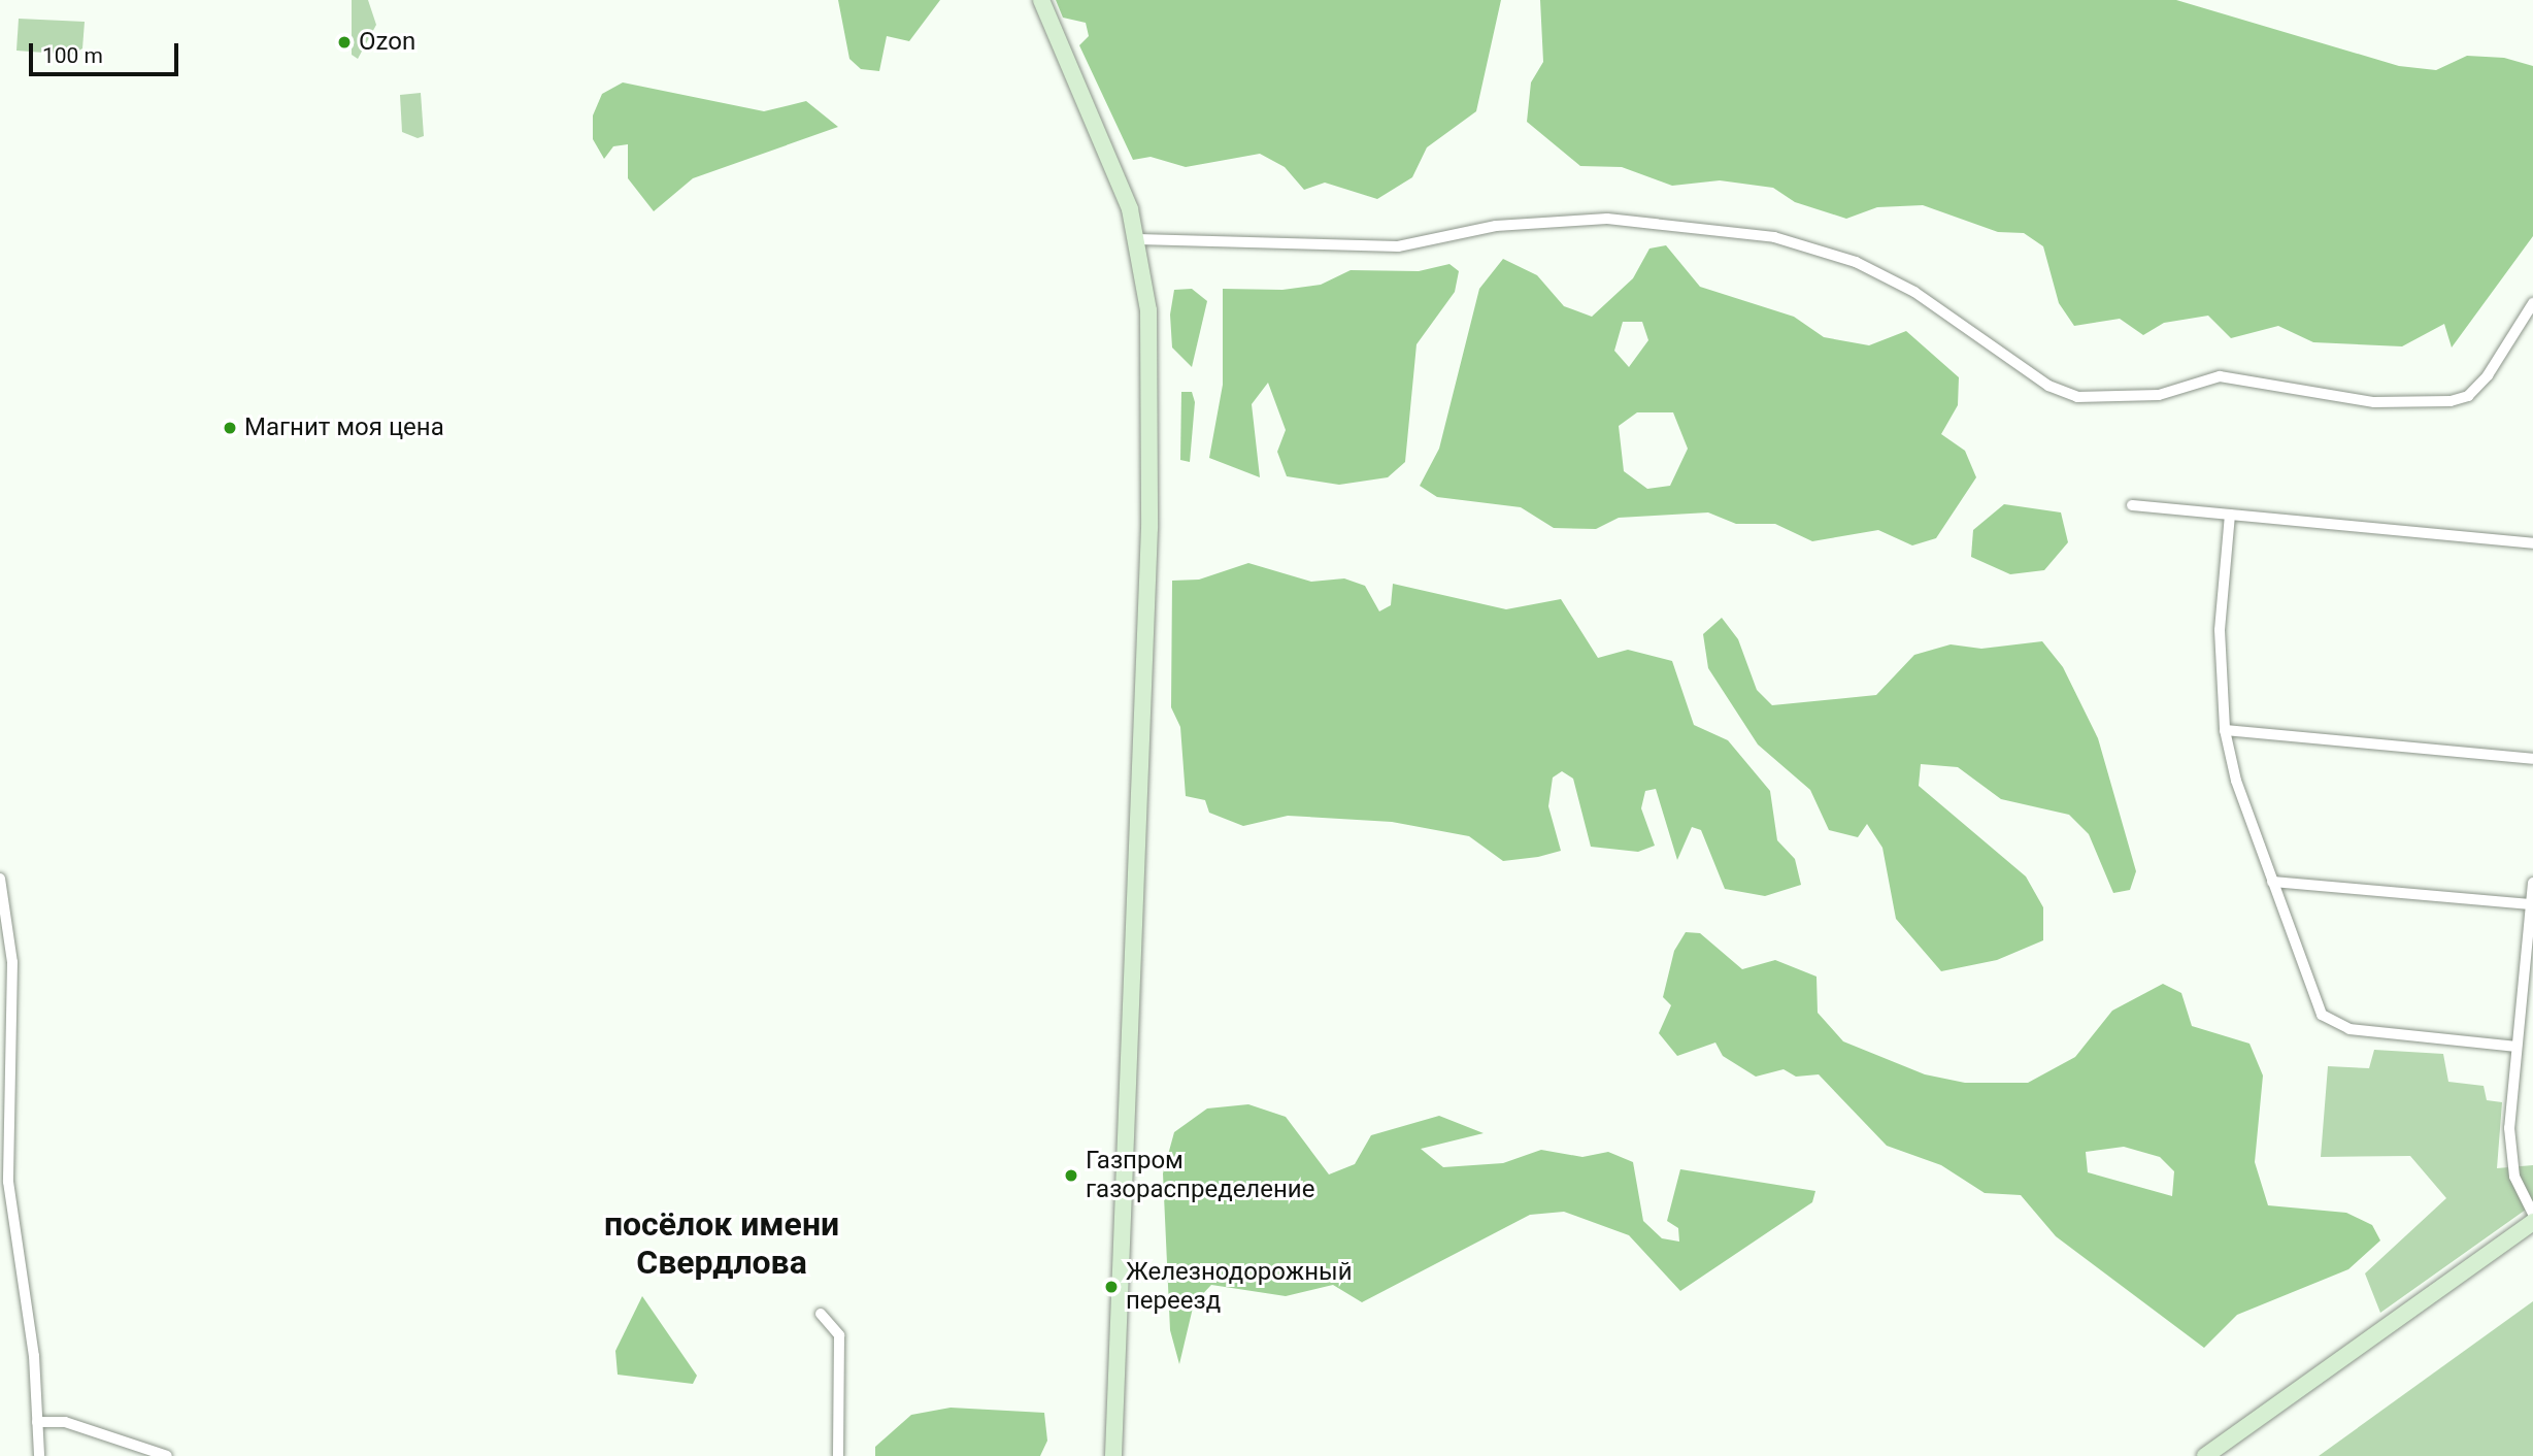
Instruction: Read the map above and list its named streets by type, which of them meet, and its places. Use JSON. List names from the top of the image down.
{
  "districts": ["посёлок имени Свердлова"],
  "places": [
    "Ozon",
    "Магнит моя цена",
    "Газпром газораспределение",
    "Железнодорожный переезд"
  ],
  "scale_bar": "100 m"
}
